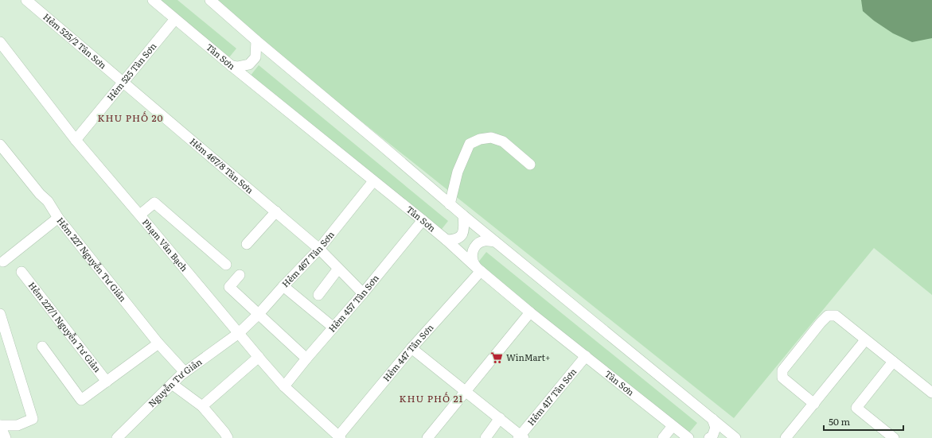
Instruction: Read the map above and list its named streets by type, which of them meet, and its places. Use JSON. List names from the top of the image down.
{
  "streets": {
    "street": [
      "Hẻm 525/2 Tân Sơn",
      "Tân Sơn",
      "Hẻm 525 Tân Sơn",
      "Hẻm 467/8 Tân Sơn",
      "Phạm Văn Bạch",
      "Hẻm 227 Nguyễn Tư Giản",
      "Hẻm 467 Tân Sơn",
      "Hẻm 457 Tân Sơn",
      "Hẻm 227/1 Nguyễn Tư Giản",
      "Hẻm 447 Tân Sơn",
      "Nguyễn Tư Giản",
      "Hẻm 417 Tân Sơn"
    ]
  },
  "crossings": [
    ["Hẻm 525/2 Tân Sơn", "Hẻm 525 Tân Sơn"],
    ["Hẻm 525/2 Tân Sơn", "Hẻm 467/8 Tân Sơn"],
    ["Tân Sơn", "Hẻm 525 Tân Sơn"],
    ["Tân Sơn", "Hẻm 467 Tân Sơn"],
    ["Tân Sơn", "Hẻm 457 Tân Sơn"],
    ["Tân Sơn", "Hẻm 447 Tân Sơn"],
    ["Tân Sơn", "Hẻm 417 Tân Sơn"],
    ["Hẻm 525 Tân Sơn", "Hẻm 467/8 Tân Sơn"],
    ["Hẻm 525 Tân Sơn", "Phạm Văn Bạch"],
    ["Hẻm 467/8 Tân Sơn", "Hẻm 467 Tân Sơn"],
    ["Hẻm 467/8 Tân Sơn", "Hẻm 457 Tân Sơn"],
    ["Phạm Văn Bạch", "Hẻm 467 Tân Sơn"],
    ["Phạm Văn Bạch", "Hẻm 457 Tân Sơn"],
    ["Phạm Văn Bạch", "Hẻm 447 Tân Sơn"],
    ["Phạm Văn Bạch", "Nguyễn Tư Giản"],
    ["Hẻm 227 Nguyễn Tư Giản", "Nguyễn Tư Giản"],
    ["Hẻm 467 Tân Sơn", "Nguyễn Tư Giản"]
  ],
  "districts": ["KHU PHỐ 20", "KHU PHỐ 21"],
  "places": {
    "supermarket": ["WinMart+"]
  },
  "scale_bar": "50 m"
}
